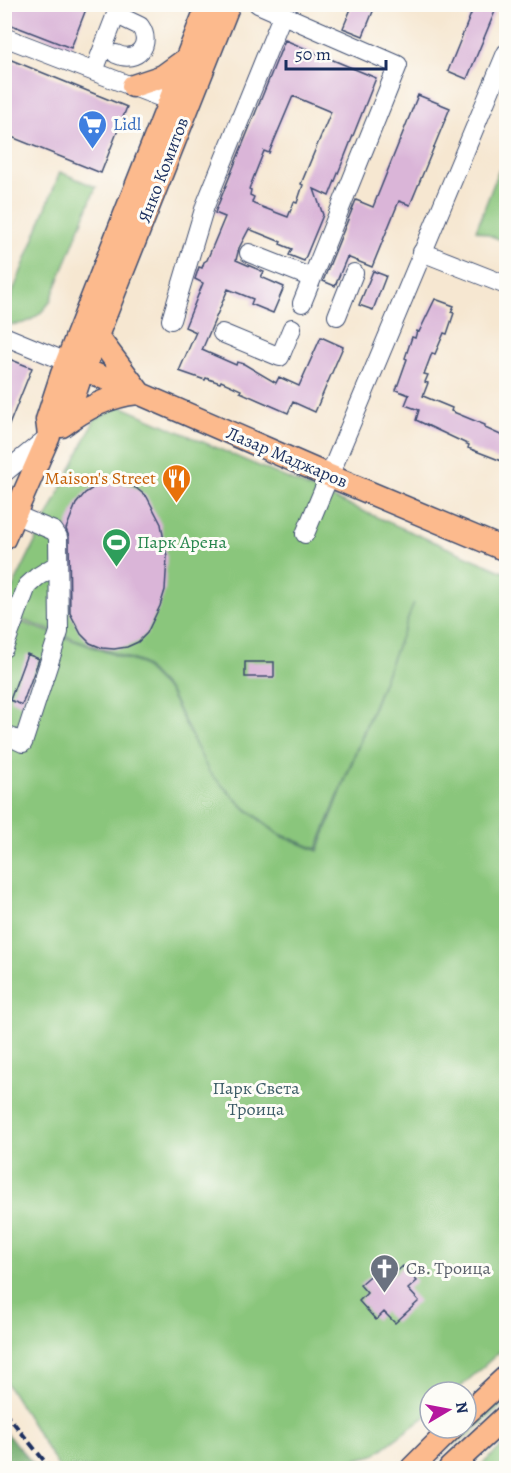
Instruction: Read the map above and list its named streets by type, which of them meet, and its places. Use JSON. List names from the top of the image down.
{
  "streets": {
    "main road": ["Янко Комитов", "Лазар Маджаров"]
  },
  "crossings": [
    ["Янко Комитов", "Лазар Маджаров"]
  ],
  "parks": ["Парк Света Троица"],
  "places": {
    "supermarket": ["Lidl"],
    "restaurant": ["Maison's Street"],
    "sports": ["Парк Арена"],
    "church": ["Св. Троица"]
  },
  "scale_bar": "50 m",
  "north": "right"
}
